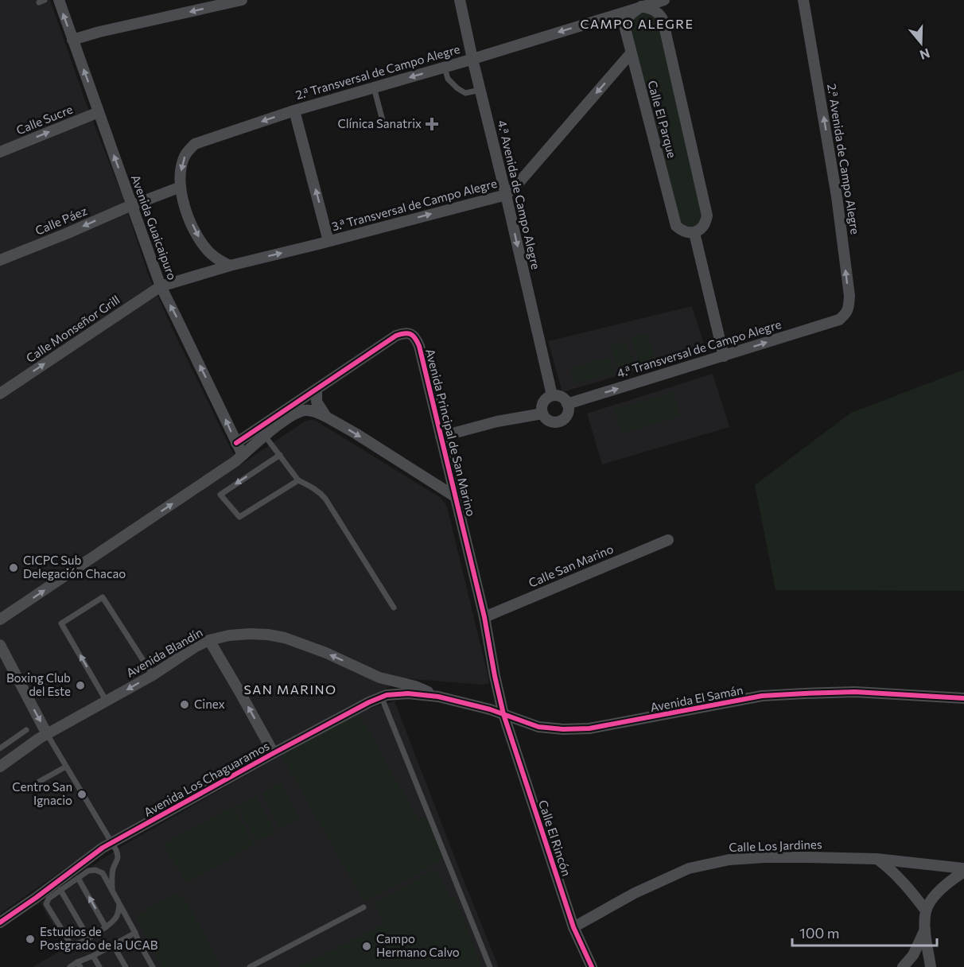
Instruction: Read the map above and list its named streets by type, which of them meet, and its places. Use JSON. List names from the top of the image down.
{
  "streets": {
    "street": [
      "2.ª Transversal de Campo Alegre",
      "Calle El Parque",
      "Calle Sucre",
      "2.ª Avenida de Campo Alegre",
      "4.ª Avenida de Campo Alegre",
      "3.ª Transversal de Campo Alegre",
      "Calle Páez",
      "Avenida Guaicaipuro",
      "Calle Monseñor Grill",
      "4.ª Transversal de Campo Alegre",
      "Avenida Principal de San Marino",
      "Calle San Marino",
      "Avenida Blandín",
      "Avenida El Samán",
      "Avenida Los Chaguaramos",
      "Calle El Rincón",
      "Calle Los Jardines"
    ]
  },
  "crossings": [
    ["2.ª Transversal de Campo Alegre", "Calle El Parque"],
    ["2.ª Transversal de Campo Alegre", "4.ª Avenida de Campo Alegre"],
    ["Calle El Parque", "3.ª Transversal de Campo Alegre"],
    ["Calle Sucre", "Avenida Guaicaipuro"],
    ["2.ª Avenida de Campo Alegre", "4.ª Transversal de Campo Alegre"],
    ["4.ª Avenida de Campo Alegre", "3.ª Transversal de Campo Alegre"],
    ["4.ª Avenida de Campo Alegre", "4.ª Transversal de Campo Alegre"],
    ["3.ª Transversal de Campo Alegre", "Avenida Guaicaipuro"],
    ["3.ª Transversal de Campo Alegre", "Calle Monseñor Grill"],
    ["Calle Páez", "Avenida Guaicaipuro"],
    ["Avenida Guaicaipuro", "Calle Monseñor Grill"],
    ["Avenida Guaicaipuro", "Avenida Principal de San Marino"],
    ["Avenida Principal de San Marino", "Calle San Marino"],
    ["Avenida Principal de San Marino", "Avenida El Samán"],
    ["Avenida Principal de San Marino", "Calle El Rincón"],
    ["Avenida Blandín", "Avenida El Samán"],
    ["Avenida Blandín", "Avenida Los Chaguaramos"],
    ["Avenida El Samán", "Avenida Los Chaguaramos"],
    ["Avenida El Samán", "Calle El Rincón"],
    ["Calle El Rincón", "Calle Los Jardines"]
  ],
  "one_way": [
    "2.ª Transversal de Campo Alegre",
    "Calle Sucre",
    "2.ª Avenida de Campo Alegre",
    "4.ª Avenida de Campo Alegre",
    "Calle Páez",
    "Avenida Guaicaipuro",
    "Calle Monseñor Grill",
    "4.ª Transversal de Campo Alegre",
    "Avenida Blandín"
  ],
  "districts": ["CAMPO ALEGRE", "SAN MARINO"],
  "places": {
    "health": ["Clínica Sanatrix"],
    "other": [
      "CICPC Sub Delegación Chacao",
      "Boxing Club del Este",
      "Cinex",
      "Centro San Ignacio",
      "Estudios de Postgrado de la UCAB",
      "Campo Hermano Calvo"
    ]
  },
  "scale_bar": "100 m",
  "north": "bottom"
}
